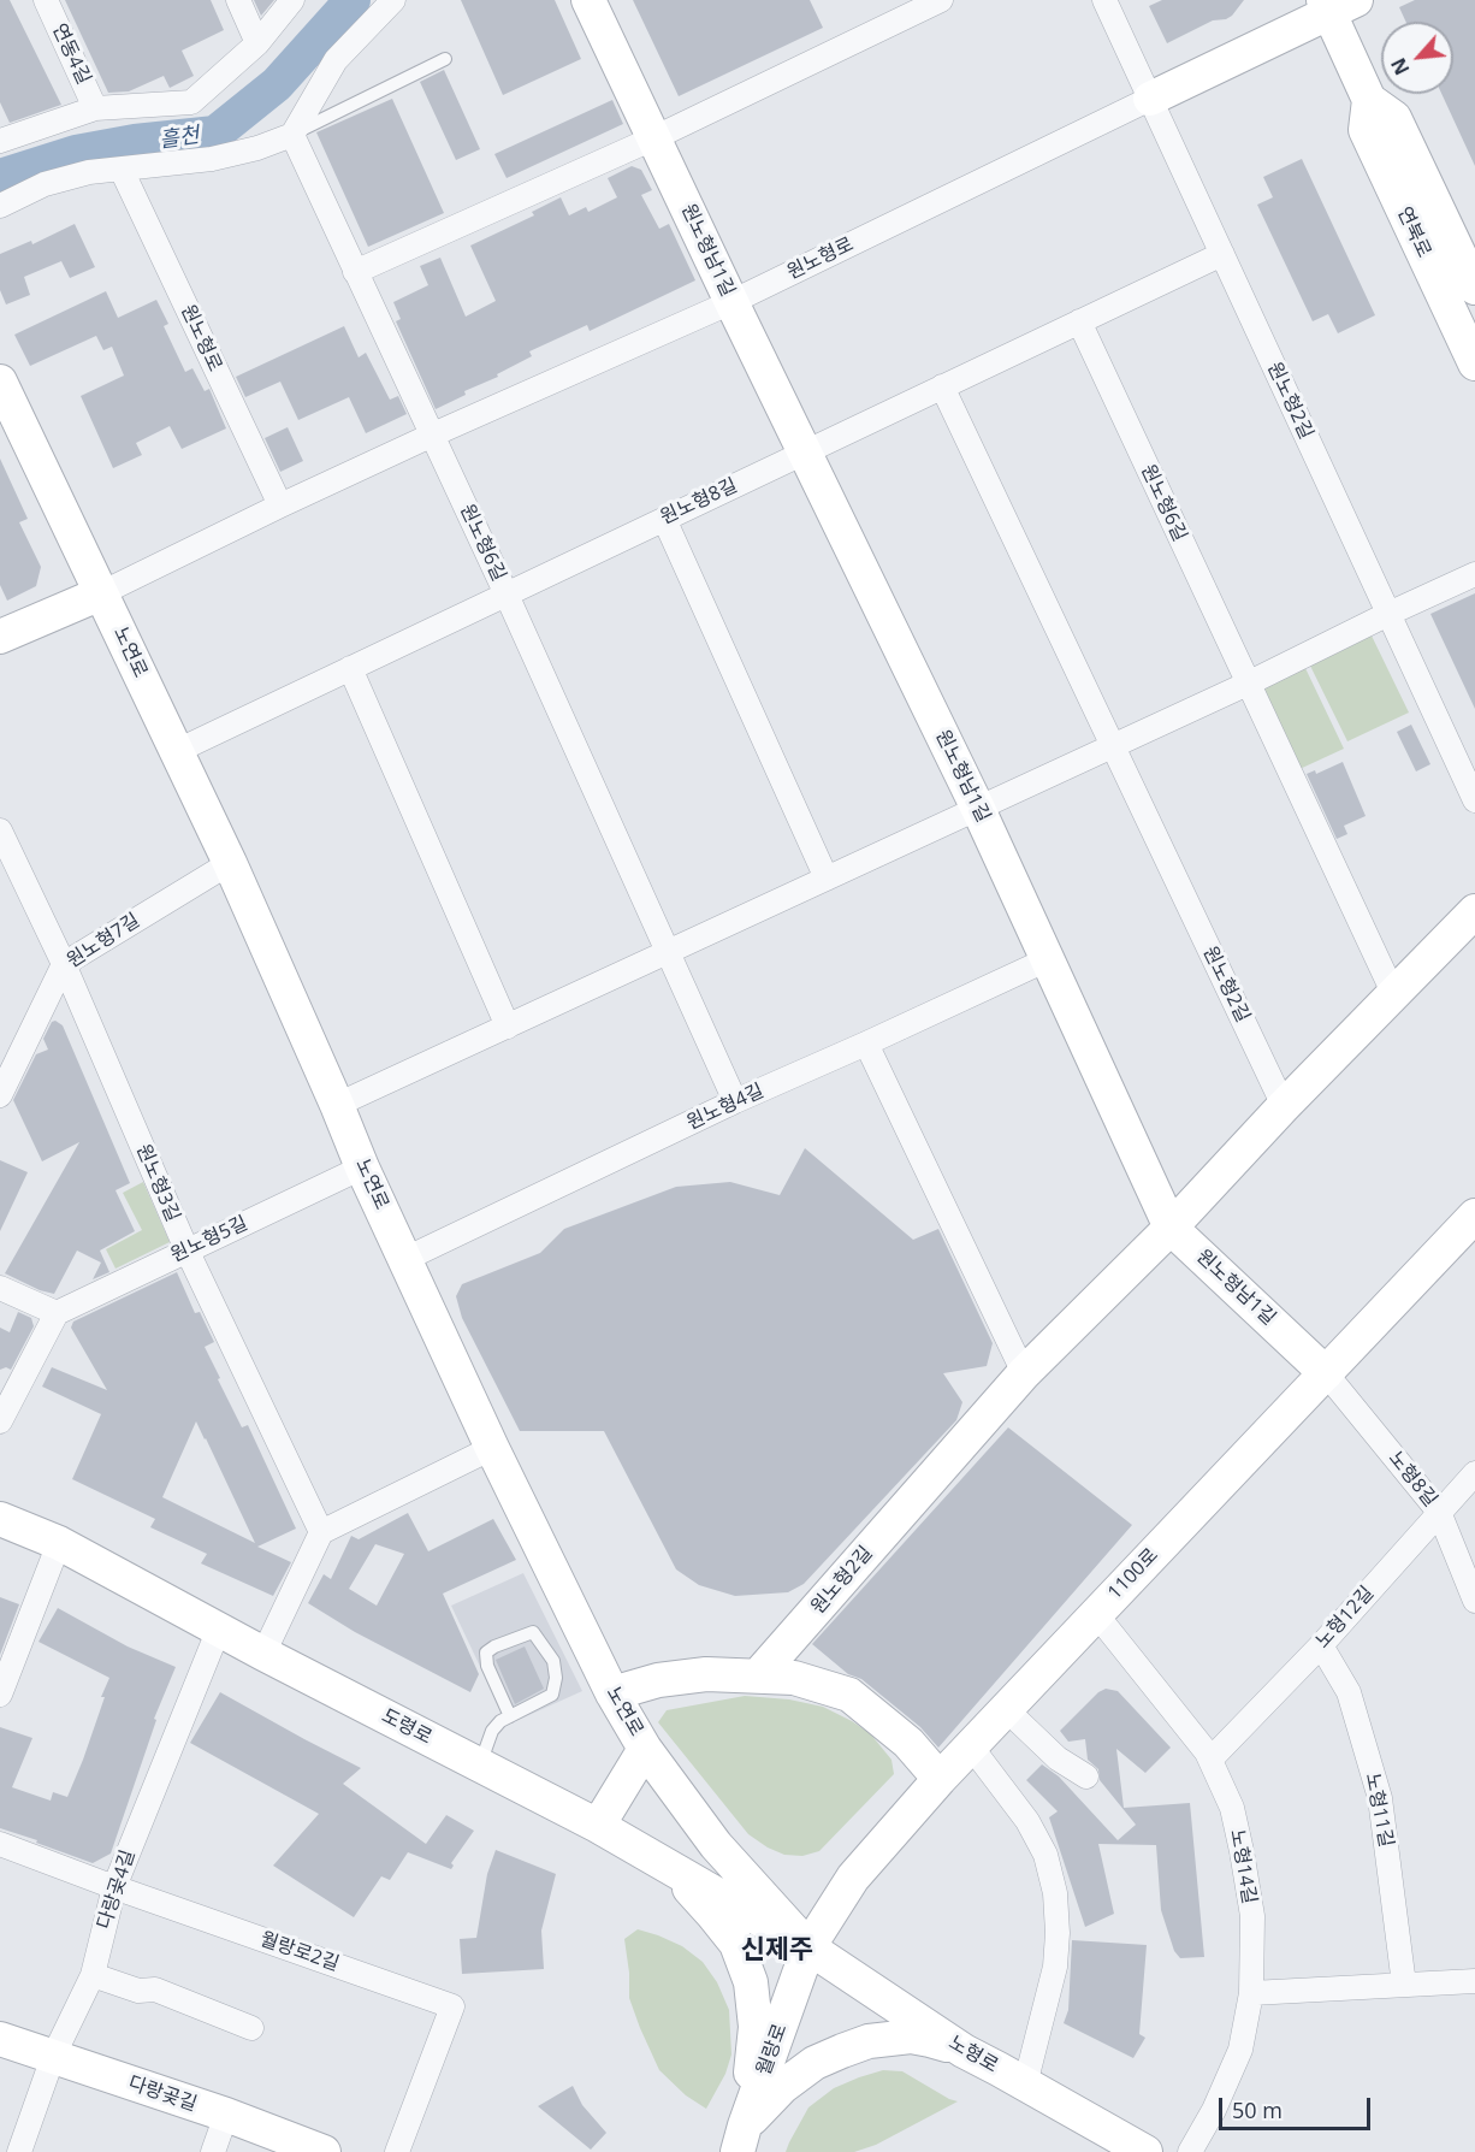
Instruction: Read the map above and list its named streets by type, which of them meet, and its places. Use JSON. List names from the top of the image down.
{
  "streets": {
    "main road": [
      "연북로",
      "원노형남1길",
      "원노형로",
      "원노형2길",
      "노연로",
      "1100로",
      "도령로",
      "월랑로",
      "노형로",
      "다랑곶길"
    ],
    "street": [
      "연동4길",
      "원노형8길",
      "원노형6길",
      "원노형7길",
      "원노형4길",
      "원노형3길",
      "원노형5길",
      "노형8길",
      "노형12길",
      "노형11길",
      "노형14길",
      "다랑곶4길",
      "월랑로2길"
    ]
  },
  "crossings": [
    ["연북로", "원노형로"],
    ["원노형남1길", "원노형로"],
    ["원노형남1길", "원노형2길"],
    ["원노형남1길", "원노형8길"],
    ["원노형남1길", "원노형4길"],
    ["원노형남1길", "노형8길"],
    ["원노형남1길", "1100로"],
    ["원노형로", "원노형2길"],
    ["원노형로", "원노형6길"],
    ["원노형로", "노연로"],
    ["원노형2길", "원노형8길"],
    ["원노형8길", "원노형6길"],
    ["원노형8길", "노연로"],
    ["원노형6길", "원노형4길"],
    ["노연로", "원노형7길"],
    ["노연로", "원노형4길"],
    ["노연로", "원노형5길"],
    ["노연로", "1100로"],
    ["노연로", "도령로"],
    ["노연로", "월랑로"],
    ["노연로", "노형로"],
    ["원노형7길", "원노형3길"],
    ["원노형3길", "원노형5길"],
    ["노형8길", "1100로"],
    ["노형8길", "노형12길"],
    ["1100로", "도령로"],
    ["1100로", "노형14길"],
    ["1100로", "월랑로"],
    ["1100로", "노형로"],
    ["노형12길", "노형11길"],
    ["노형12길", "노형14길"],
    ["도령로", "다랑곶4길"],
    ["도령로", "월랑로"],
    ["도령로", "노형로"],
    ["다랑곶4길", "월랑로2길"],
    ["다랑곶4길", "다랑곶길"],
    ["월랑로", "노형로"]
  ],
  "districts": ["신제주"],
  "water": ["흘천"],
  "scale_bar": "50 m",
  "north": "bottom left"
}
